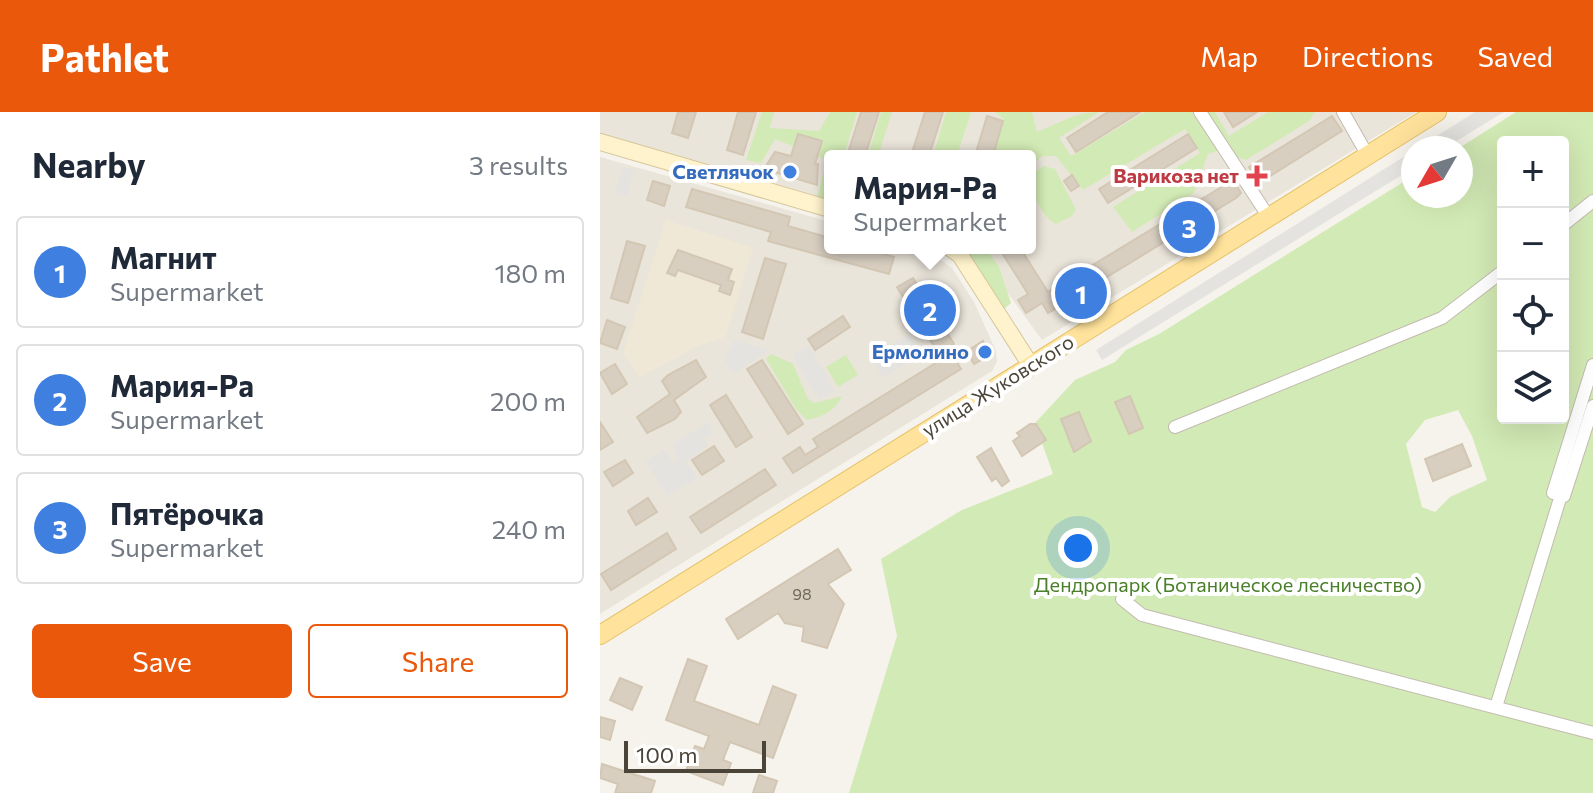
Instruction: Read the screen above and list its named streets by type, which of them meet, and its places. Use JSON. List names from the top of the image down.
{
  "streets": {
    "main road": ["улица Жуковского"]
  },
  "parks": ["Дендропарк (Ботаническое лесничество)"],
  "places": {
    "other": ["Светлячок", "Ермолино"],
    "health": ["Варикоза нет"]
  },
  "house_numbers": ["98"],
  "scale_bar": "100 m",
  "north": "bottom left",
  "page": {
    "header": "Pathlet",
    "nav": ["Map", "Directions", "Saved"],
    "heading": ["Nearby", "3 results"],
    "map_buttons": ["+", "−"],
    "popup": ["Мария-Ра", "Supermarket"],
    "pins": ["3", "1", "2"],
    "list": [
      {
        "mark": "1",
        "name": "Магнит",
        "note": "Supermarket",
        "value": "180 m"
      },
      {
        "mark": "2",
        "name": "Мария-Ра",
        "note": "Supermarket",
        "value": "200 m"
      },
      {
        "mark": "3",
        "name": "Пятёрочка",
        "note": "Supermarket",
        "value": "240 m"
      }
    ],
    "buttons": ["Save", "Share"],
    "scale": "100 m"
  }
}
